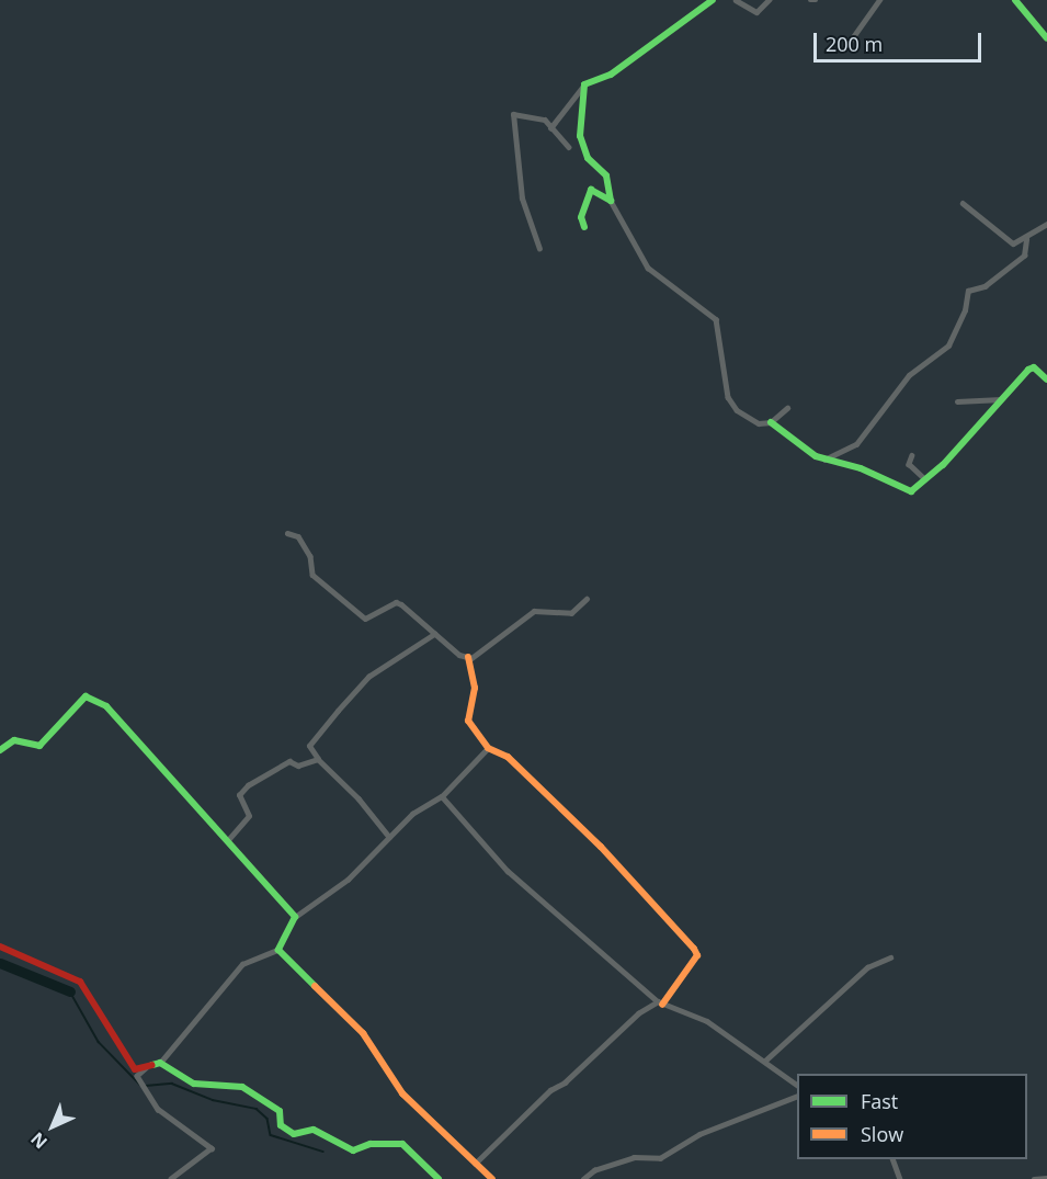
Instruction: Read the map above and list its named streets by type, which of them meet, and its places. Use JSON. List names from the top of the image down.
{
  "legend": ["Fast", "Slow"],
  "scale_bar": "200 m",
  "north": "bottom left"
}
